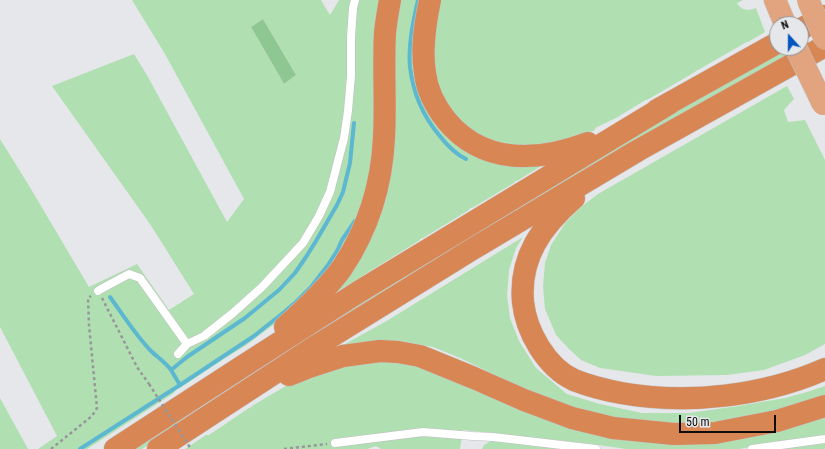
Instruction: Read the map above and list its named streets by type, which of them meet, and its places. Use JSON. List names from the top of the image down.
{
  "scale_bar": "50 m",
  "north": "top"
}
